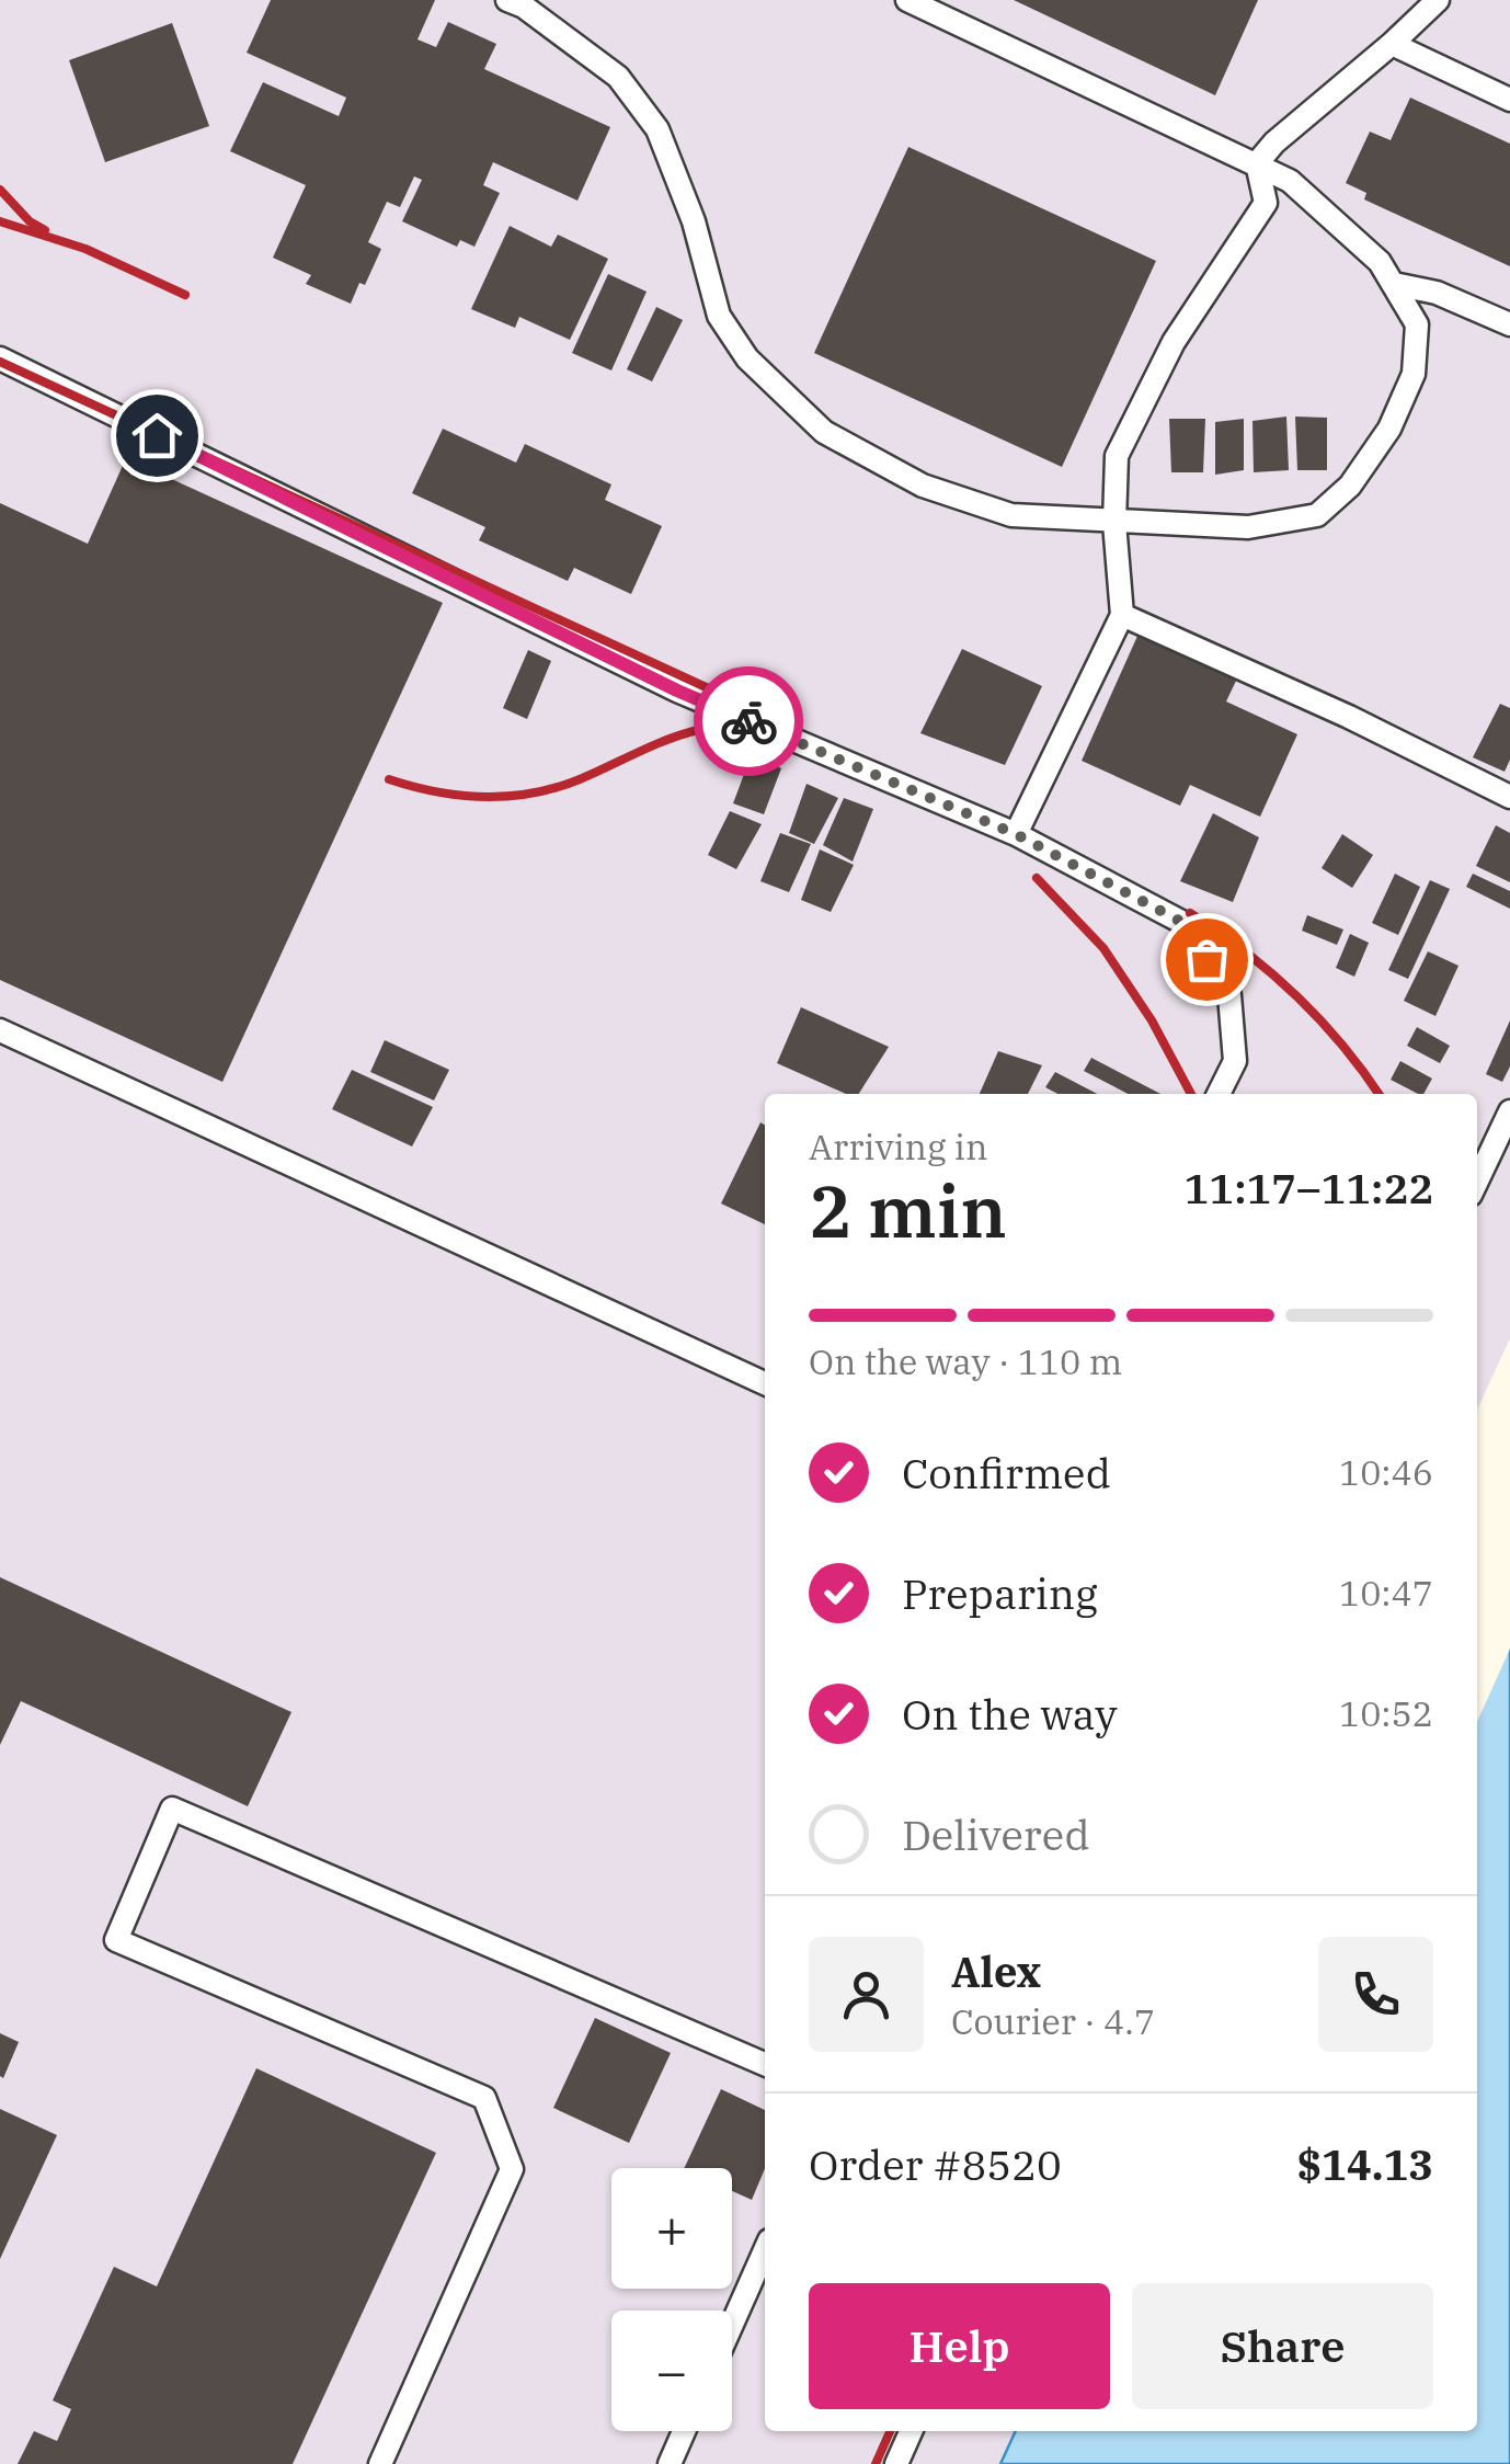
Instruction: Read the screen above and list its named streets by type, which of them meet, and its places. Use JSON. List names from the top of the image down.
{
  "page": {
    "heading": ["2 min", "Arriving in", "11:17–11:22"],
    "panel": [
      "Alex",
      "Courier · 4.7",
      "Order #8520",
      "$14.13"
    ],
    "bar": "On the way · 110 m",
    "list": [
      ["Confirmed", "10:46"],
      ["Preparing", "10:47"],
      ["On the way", "10:52"],
      "Delivered"
    ],
    "map_buttons": ["+", "−"],
    "buttons": ["Help", "Share"]
  }
}
